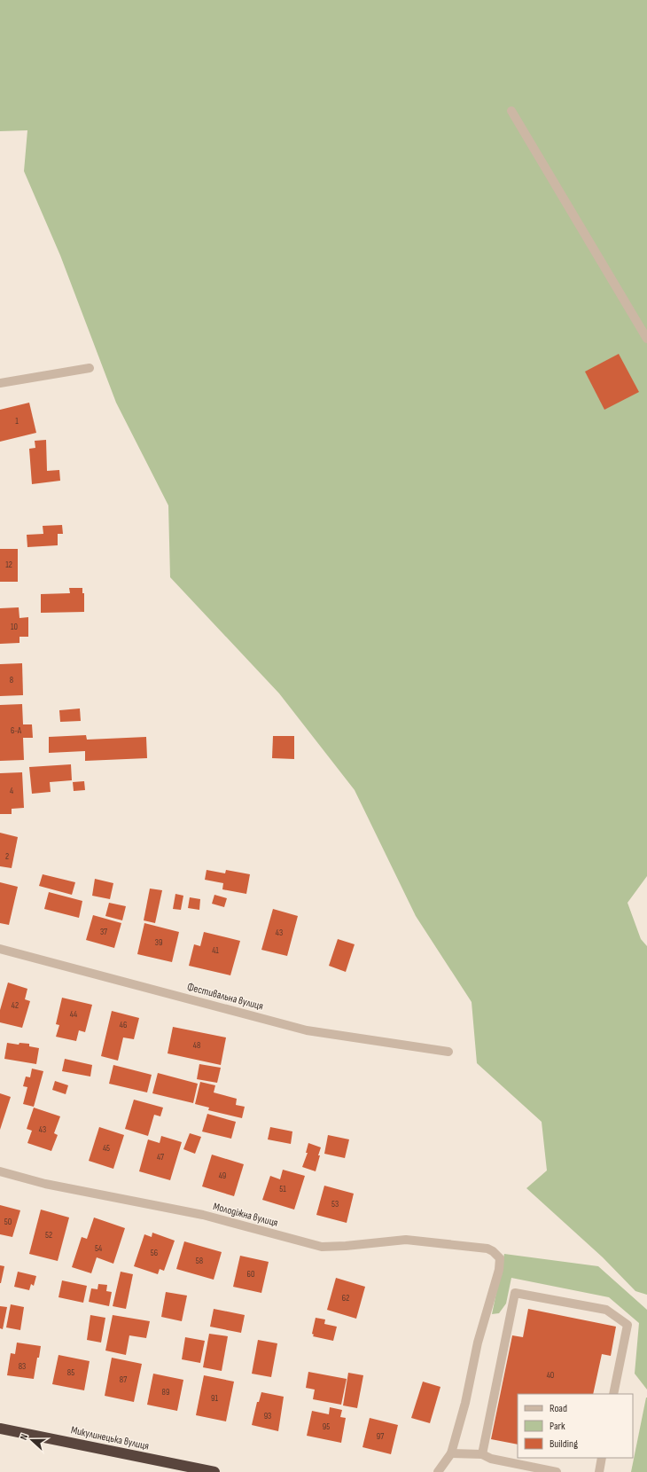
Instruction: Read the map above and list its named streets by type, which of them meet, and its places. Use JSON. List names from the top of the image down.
{
  "streets": {
    "highway": ["Микулинецька вулиця"],
    "street": ["Фестивальна вулиця", "Молодіжна вулиця"]
  },
  "house_numbers": [
    "1",
    "12",
    "10",
    "8",
    "6-А",
    "4",
    "2",
    "37",
    "43",
    "39",
    "41",
    "42",
    "44",
    "46",
    "48",
    "43",
    "45",
    "47",
    "49",
    "51",
    "53",
    "50",
    "52",
    "54",
    "56",
    "58",
    "60",
    "62",
    "83",
    "85",
    "40",
    "87",
    "89",
    "91",
    "93",
    "95",
    "97"
  ],
  "legend": ["Road", "Park", "Building"],
  "north": "left"
}
